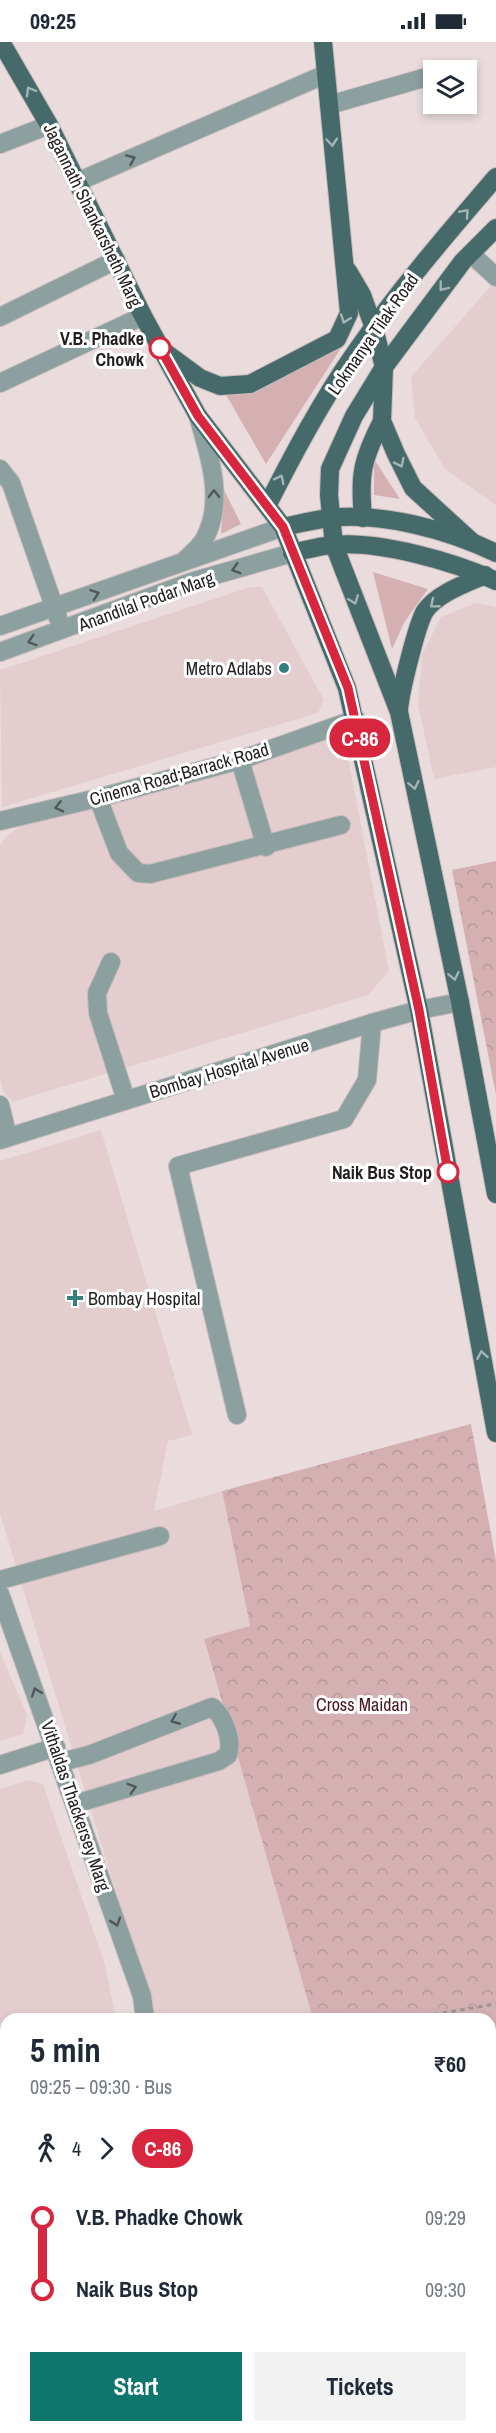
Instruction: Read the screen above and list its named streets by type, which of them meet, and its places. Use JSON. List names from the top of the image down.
{
  "streets": {
    "main road": ["Jagannath Shankarsheth Marg", "Lokmanya Tilak Road"],
    "street": [
      "Anandilal Podar Marg",
      "Cinema Road;Barrack Road",
      "Bombay Hospital Avenue",
      "Vithaldas Thackersey Marg"
    ]
  },
  "crossings": [
    ["Jagannath Shankarsheth Marg", "Lokmanya Tilak Road"],
    ["Jagannath Shankarsheth Marg", "Anandilal Podar Marg"],
    ["Jagannath Shankarsheth Marg", "Cinema Road;Barrack Road"],
    ["Jagannath Shankarsheth Marg", "Bombay Hospital Avenue"]
  ],
  "parks": ["Cross Maidan"],
  "places": {
    "other": ["V.B. Phadke Chowk", "Metro Adlabs", "Naik Bus Stop"],
    "health": ["Bombay Hospital"]
  },
  "lines": ["bus line C-86"],
  "page": {
    "status": "09:25",
    "on_map": "C-86",
    "heading": ["5 min", "09:25 – 09:30 · Bus", "₹60"],
    "legs": ["4", "C-86"],
    "list": [
      {
        "name": "V.B. Phadke Chowk",
        "value": "09:29"
      },
      {
        "name": "Naik Bus Stop",
        "value": "09:30"
      }
    ],
    "buttons": ["Start", "Tickets"]
  }
}
